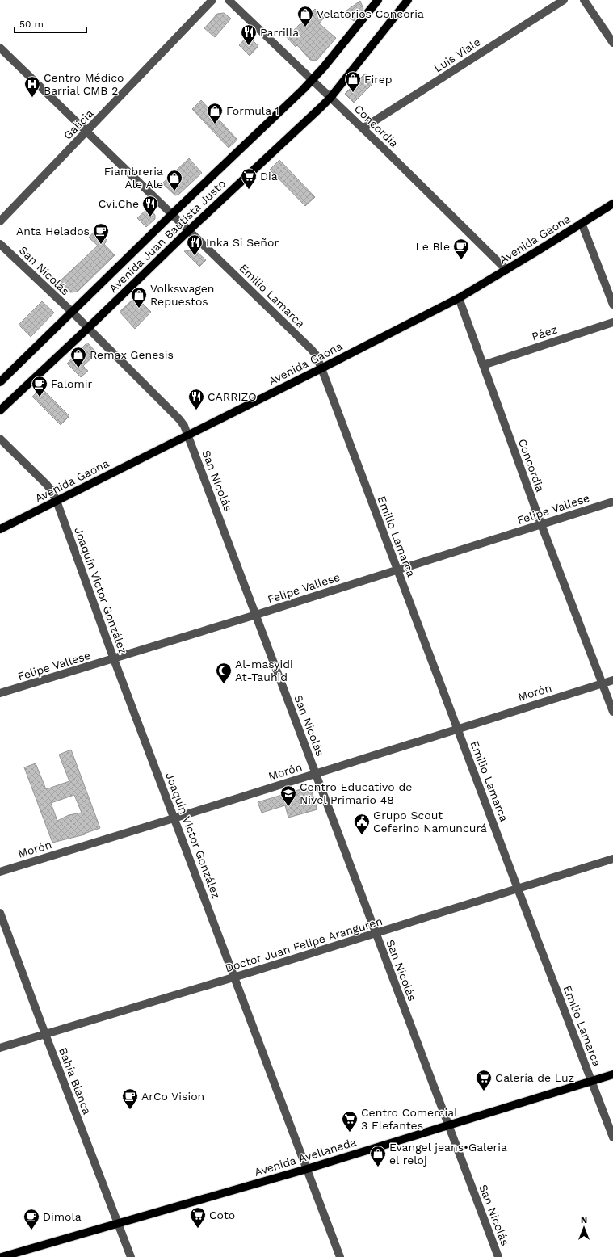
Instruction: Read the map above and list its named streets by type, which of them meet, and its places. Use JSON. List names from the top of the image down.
{
  "streets": {
    "main road": ["Avenida Juan Bautista Justo", "Avenida Gaona", "Avenida Avellaneda"],
    "street": [
      "Luis Viale",
      "Galicia",
      "Concordia",
      "San Nicolás",
      "Emilio Lamarca",
      "Páez",
      "Felipe Vallese",
      "Joaquín Victor González",
      "Morón",
      "Doctor Juan Felipe Aranguren",
      "Bahía Blanca"
    ]
  },
  "crossings": [
    ["Luis Viale", "Concordia"],
    ["Galicia", "Emilio Lamarca"],
    ["Concordia", "Avenida Juan Bautista Justo"],
    ["Concordia", "Avenida Gaona"],
    ["Concordia", "Páez"],
    ["Concordia", "Felipe Vallese"],
    ["Concordia", "Morón"],
    ["Avenida Juan Bautista Justo", "San Nicolás"],
    ["Avenida Juan Bautista Justo", "Emilio Lamarca"],
    ["Avenida Gaona", "San Nicolás"],
    ["Avenida Gaona", "Emilio Lamarca"],
    ["Avenida Gaona", "Joaquín Victor González"],
    ["San Nicolás", "Felipe Vallese"],
    ["San Nicolás", "Morón"],
    ["San Nicolás", "Doctor Juan Felipe Aranguren"],
    ["San Nicolás", "Avenida Avellaneda"],
    ["Emilio Lamarca", "Felipe Vallese"],
    ["Emilio Lamarca", "Morón"],
    ["Emilio Lamarca", "Doctor Juan Felipe Aranguren"],
    ["Emilio Lamarca", "Avenida Avellaneda"],
    ["Felipe Vallese", "Joaquín Victor González"],
    ["Joaquín Victor González", "Morón"],
    ["Joaquín Victor González", "Doctor Juan Felipe Aranguren"],
    ["Joaquín Victor González", "Avenida Avellaneda"],
    ["Doctor Juan Felipe Aranguren", "Bahía Blanca"],
    ["Bahía Blanca", "Avenida Avellaneda"]
  ],
  "places": {
    "shop": [
      "Velatorios Concoria",
      "Firep",
      "Formula 1",
      "Fiambreria Ale Ale",
      "Volkswagen Repuestos",
      "Remax Genesis",
      "Evangel jeans•Galeria el reloj"
    ],
    "restaurant": [
      "Parrilla",
      "Cvi.Che",
      "Inka Si Señor",
      "CARRIZO"
    ],
    "hospital": ["Centro Médico Barrial CMB 2"],
    "supermarket": [
      "Dia",
      "Galería de Luz",
      "Centro Comercial 3 Elefantes",
      "Coto"
    ],
    "cafe": [
      "Anta Helados",
      "Le Ble",
      "Falomir",
      "ArCo Vision",
      "Dimola"
    ],
    "mosque": ["Al-masyidi At-Tauhid"],
    "school or university": ["Centro Educativo de Nivel Primario 48"],
    "public building": ["Grupo Scout Ceferino Namuncurá"]
  },
  "scale_bar": "50 m",
  "north": "top"
}
